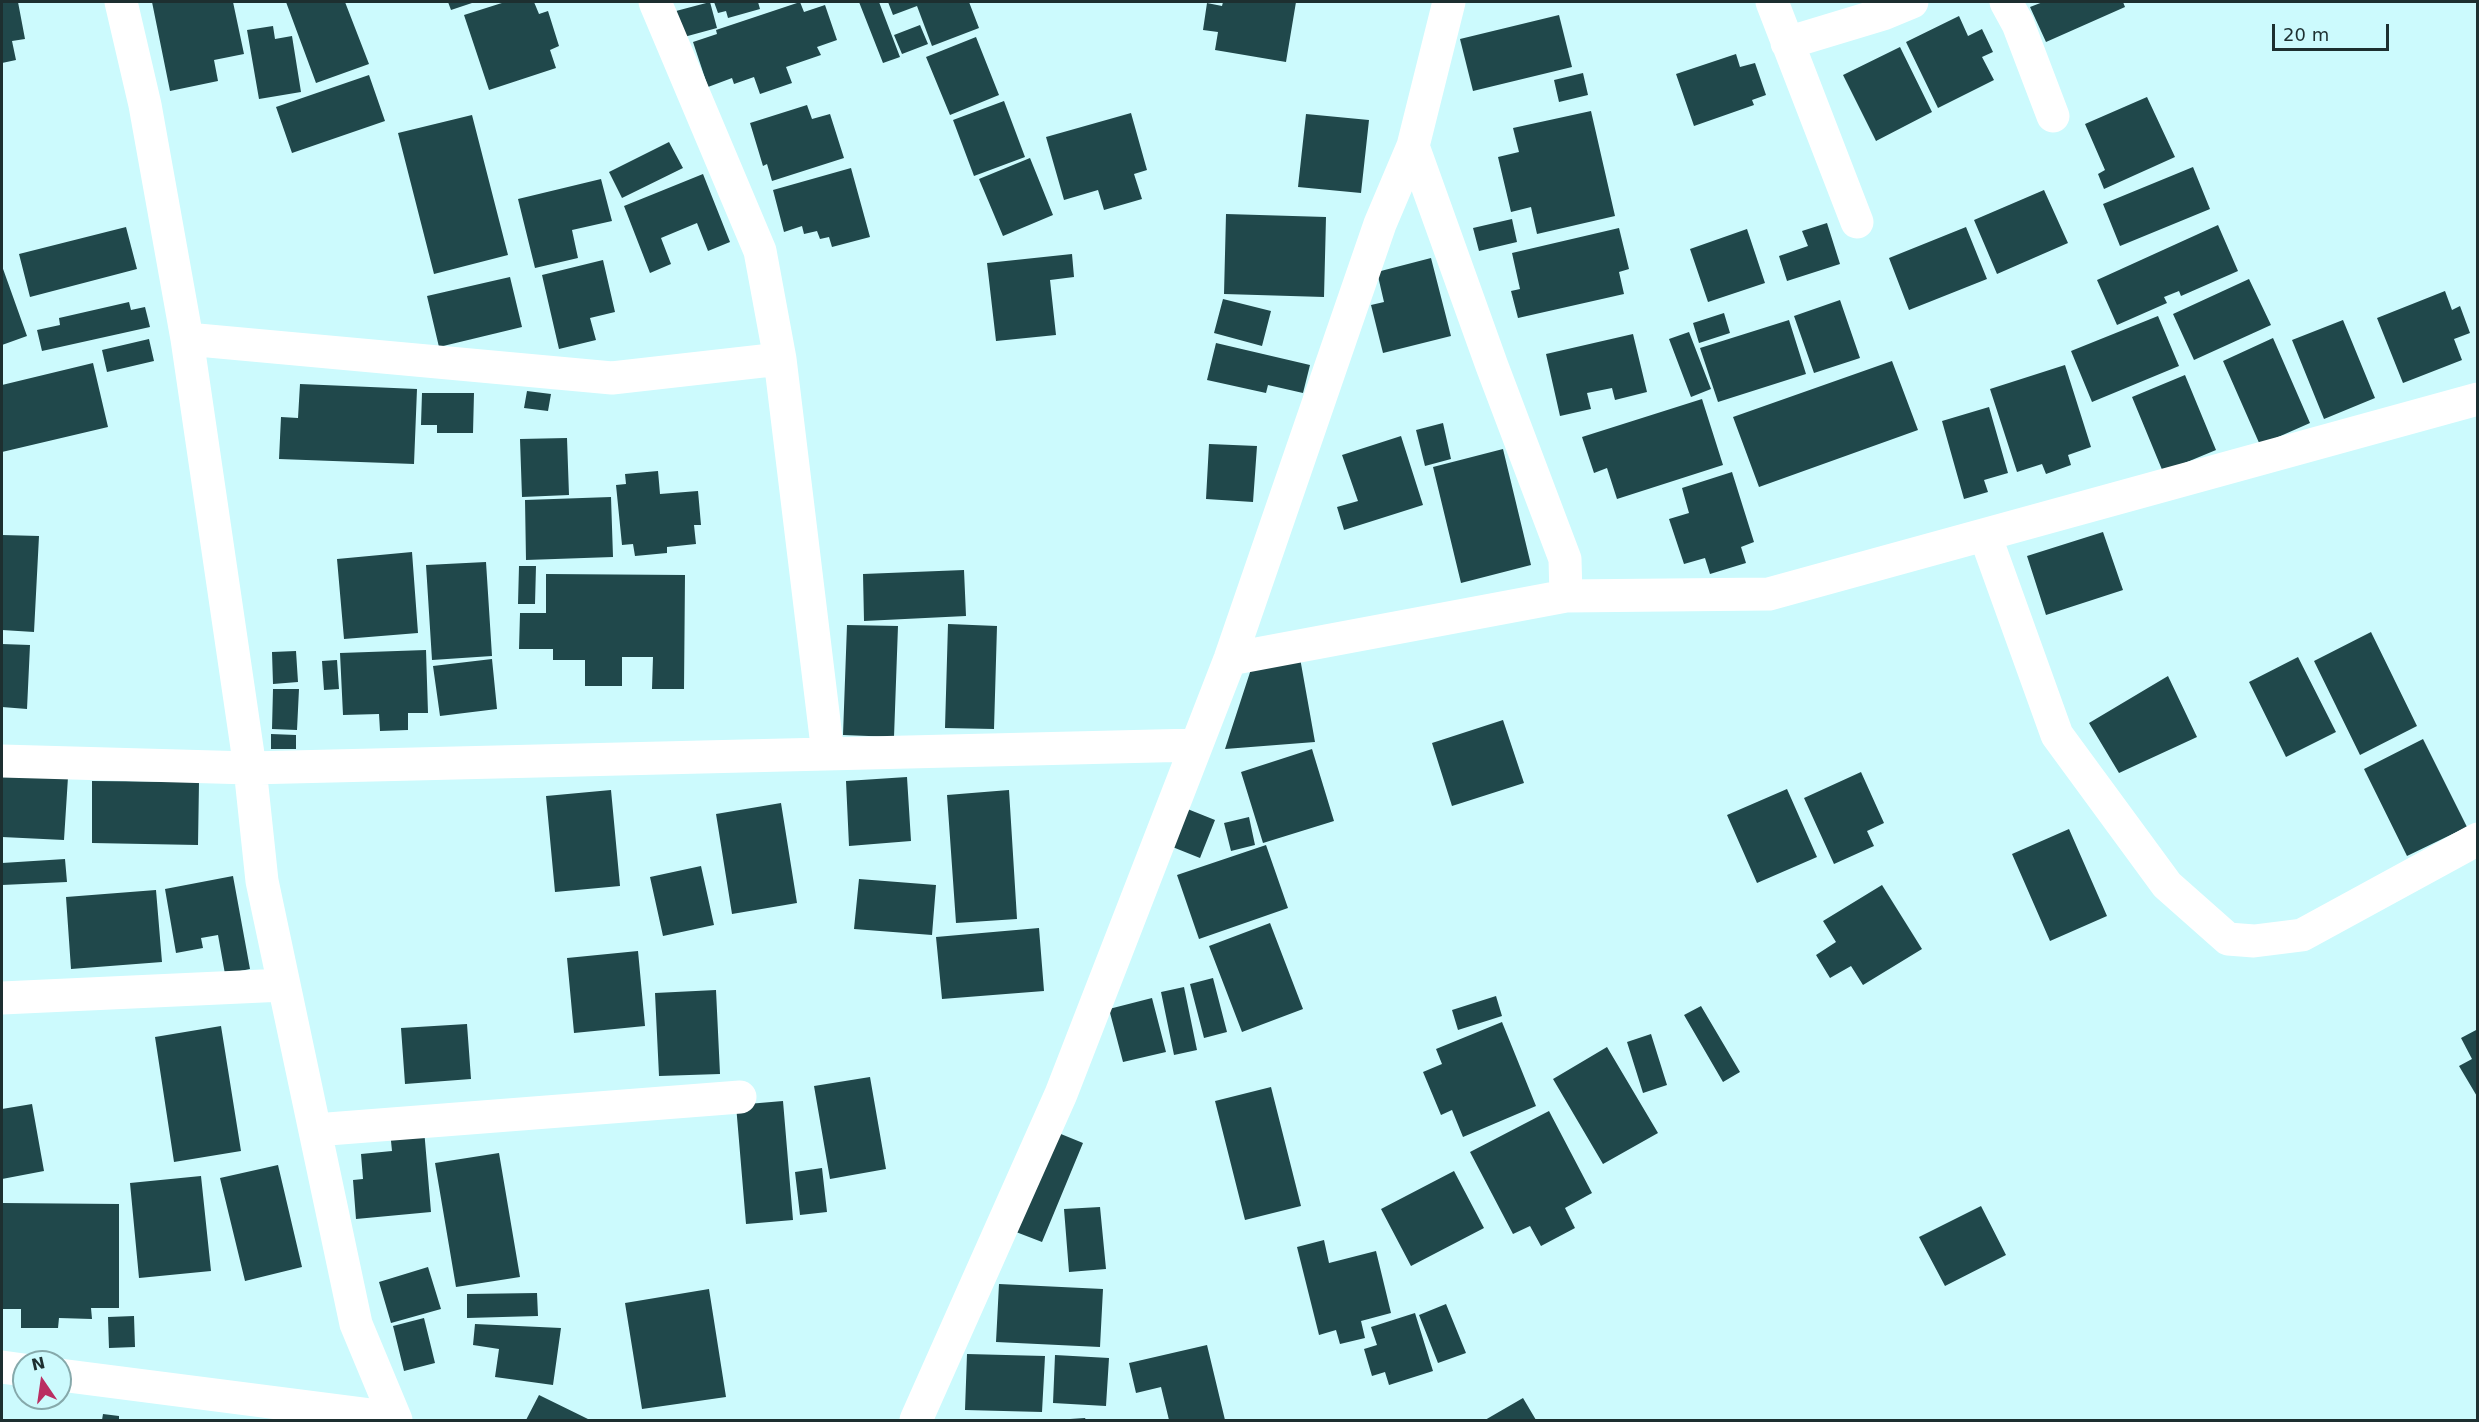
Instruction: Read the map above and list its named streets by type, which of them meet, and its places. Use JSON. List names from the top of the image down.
{
  "scale_bar": "20 m",
  "north": "top"
}
